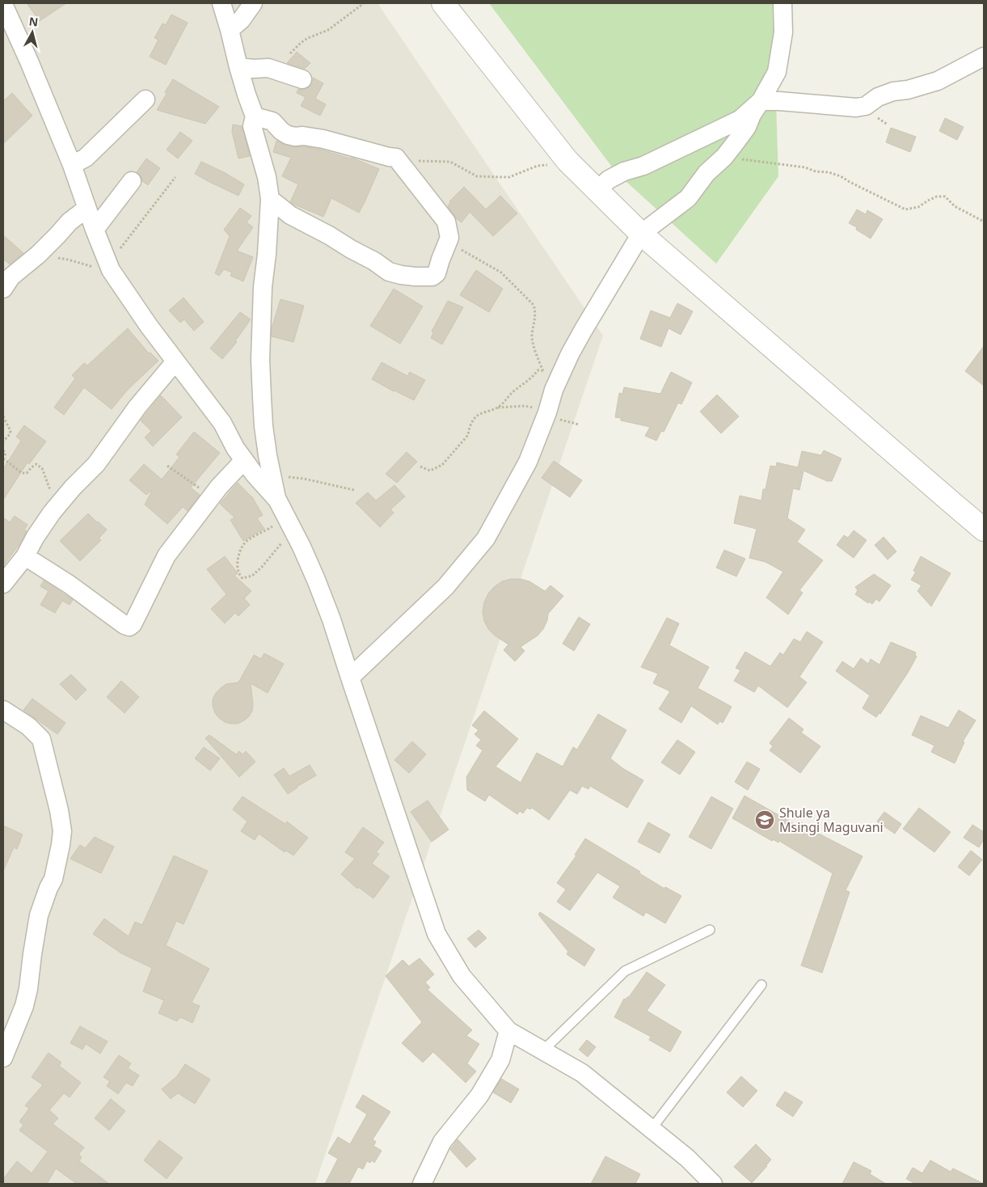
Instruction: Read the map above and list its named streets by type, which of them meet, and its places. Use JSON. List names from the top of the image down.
{
  "places": {
    "school or university": ["Shule ya Msingi Maguvani"]
  },
  "north": "top"
}
